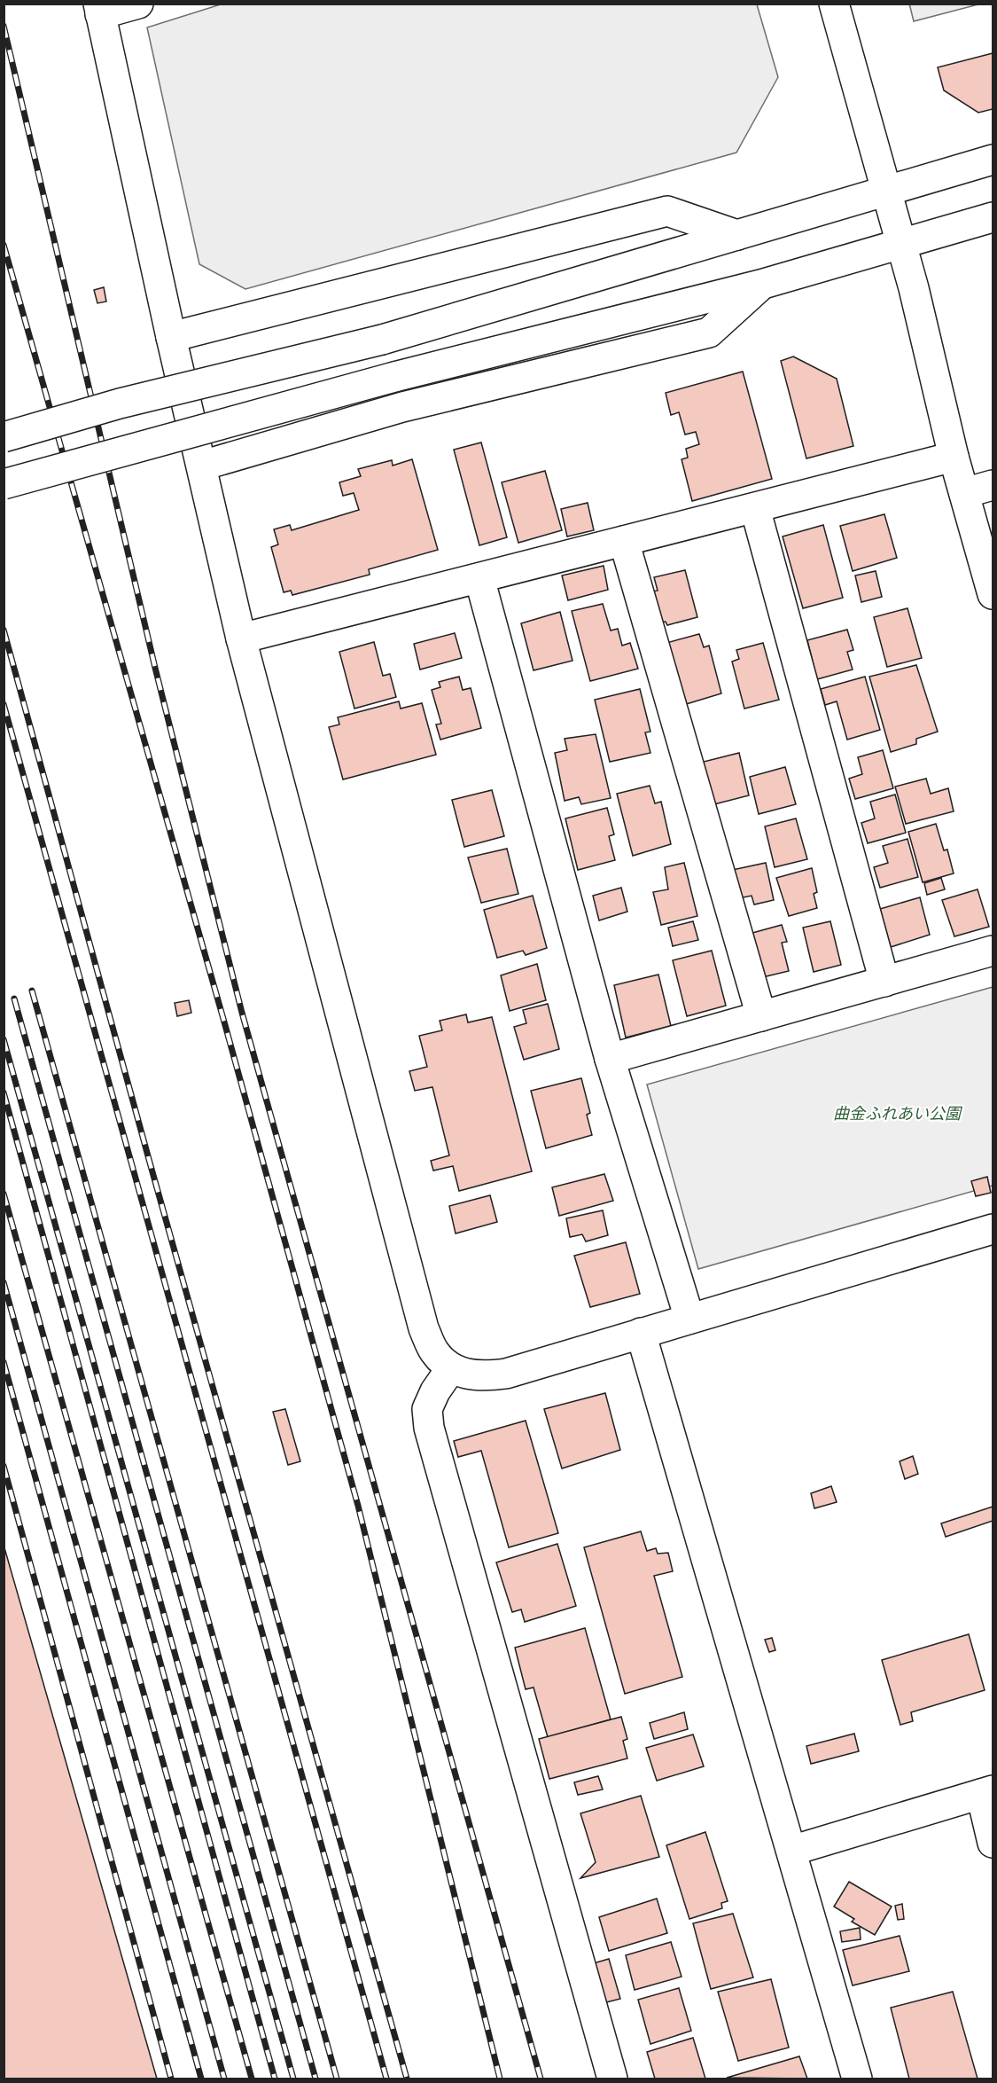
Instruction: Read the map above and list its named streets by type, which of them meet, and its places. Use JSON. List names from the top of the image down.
{
  "parks": ["曲金ふれあい公園"]
}
